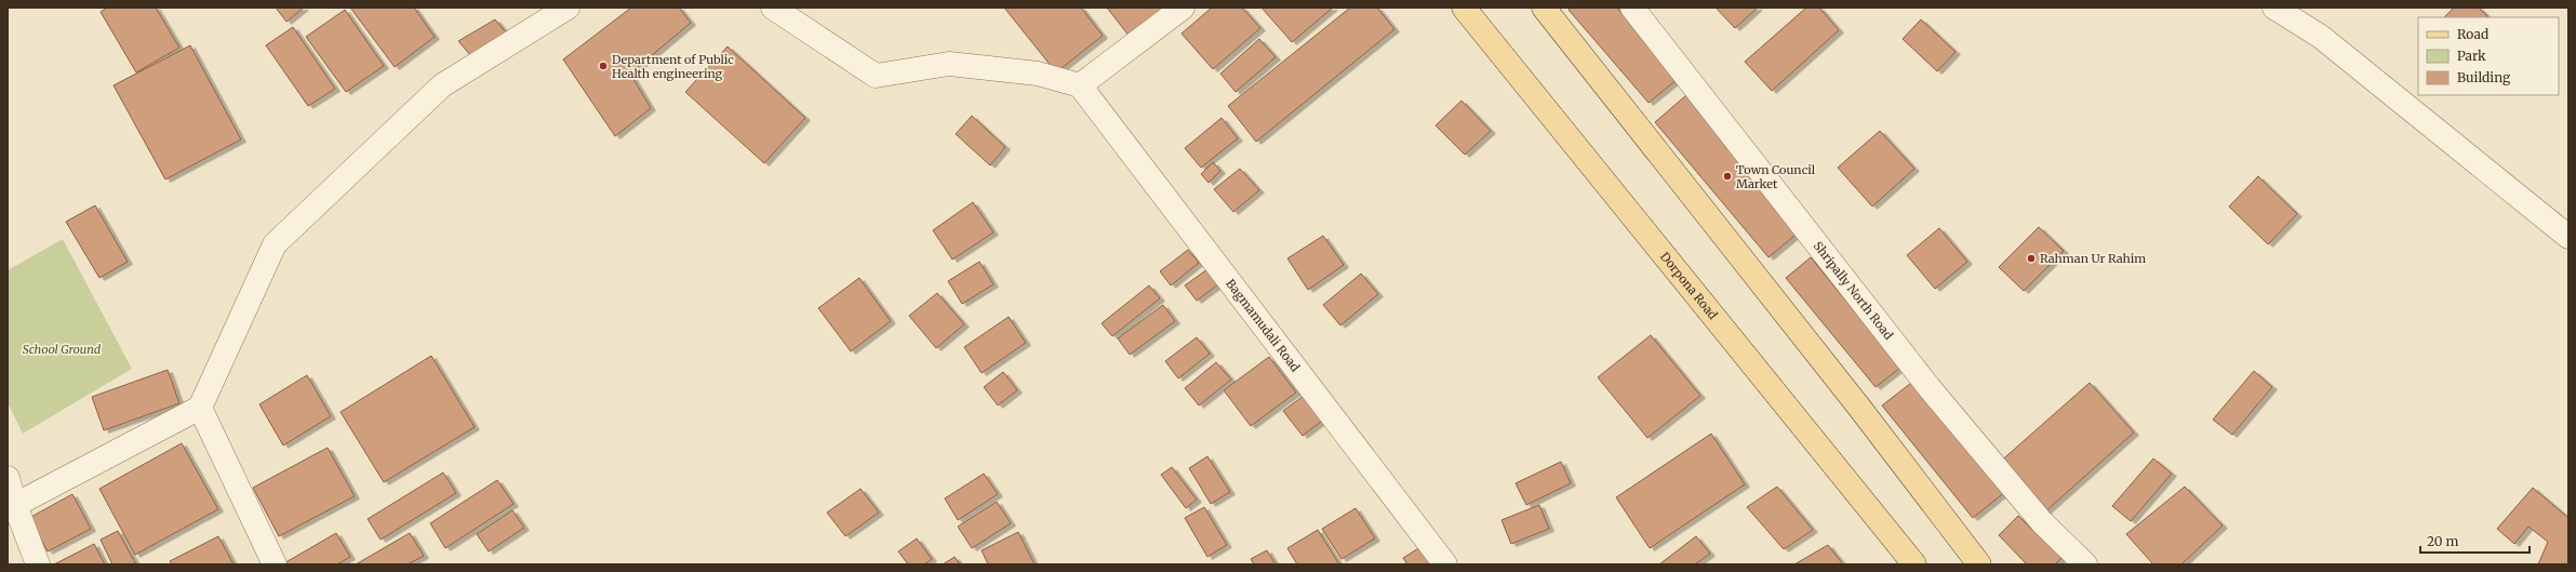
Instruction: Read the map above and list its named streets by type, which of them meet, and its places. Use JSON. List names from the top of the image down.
{
  "streets": {
    "main road": ["Dorpona Road"],
    "street": ["Shripally North Road", "Bagmamudali Road"]
  },
  "parks": ["School Ground"],
  "places": ["Department of Public Health engineering", "Town Council Market", "Rahman Ur Rahim"],
  "legend": ["Road", "Park", "Building"],
  "scale_bar": "20 m"
}
